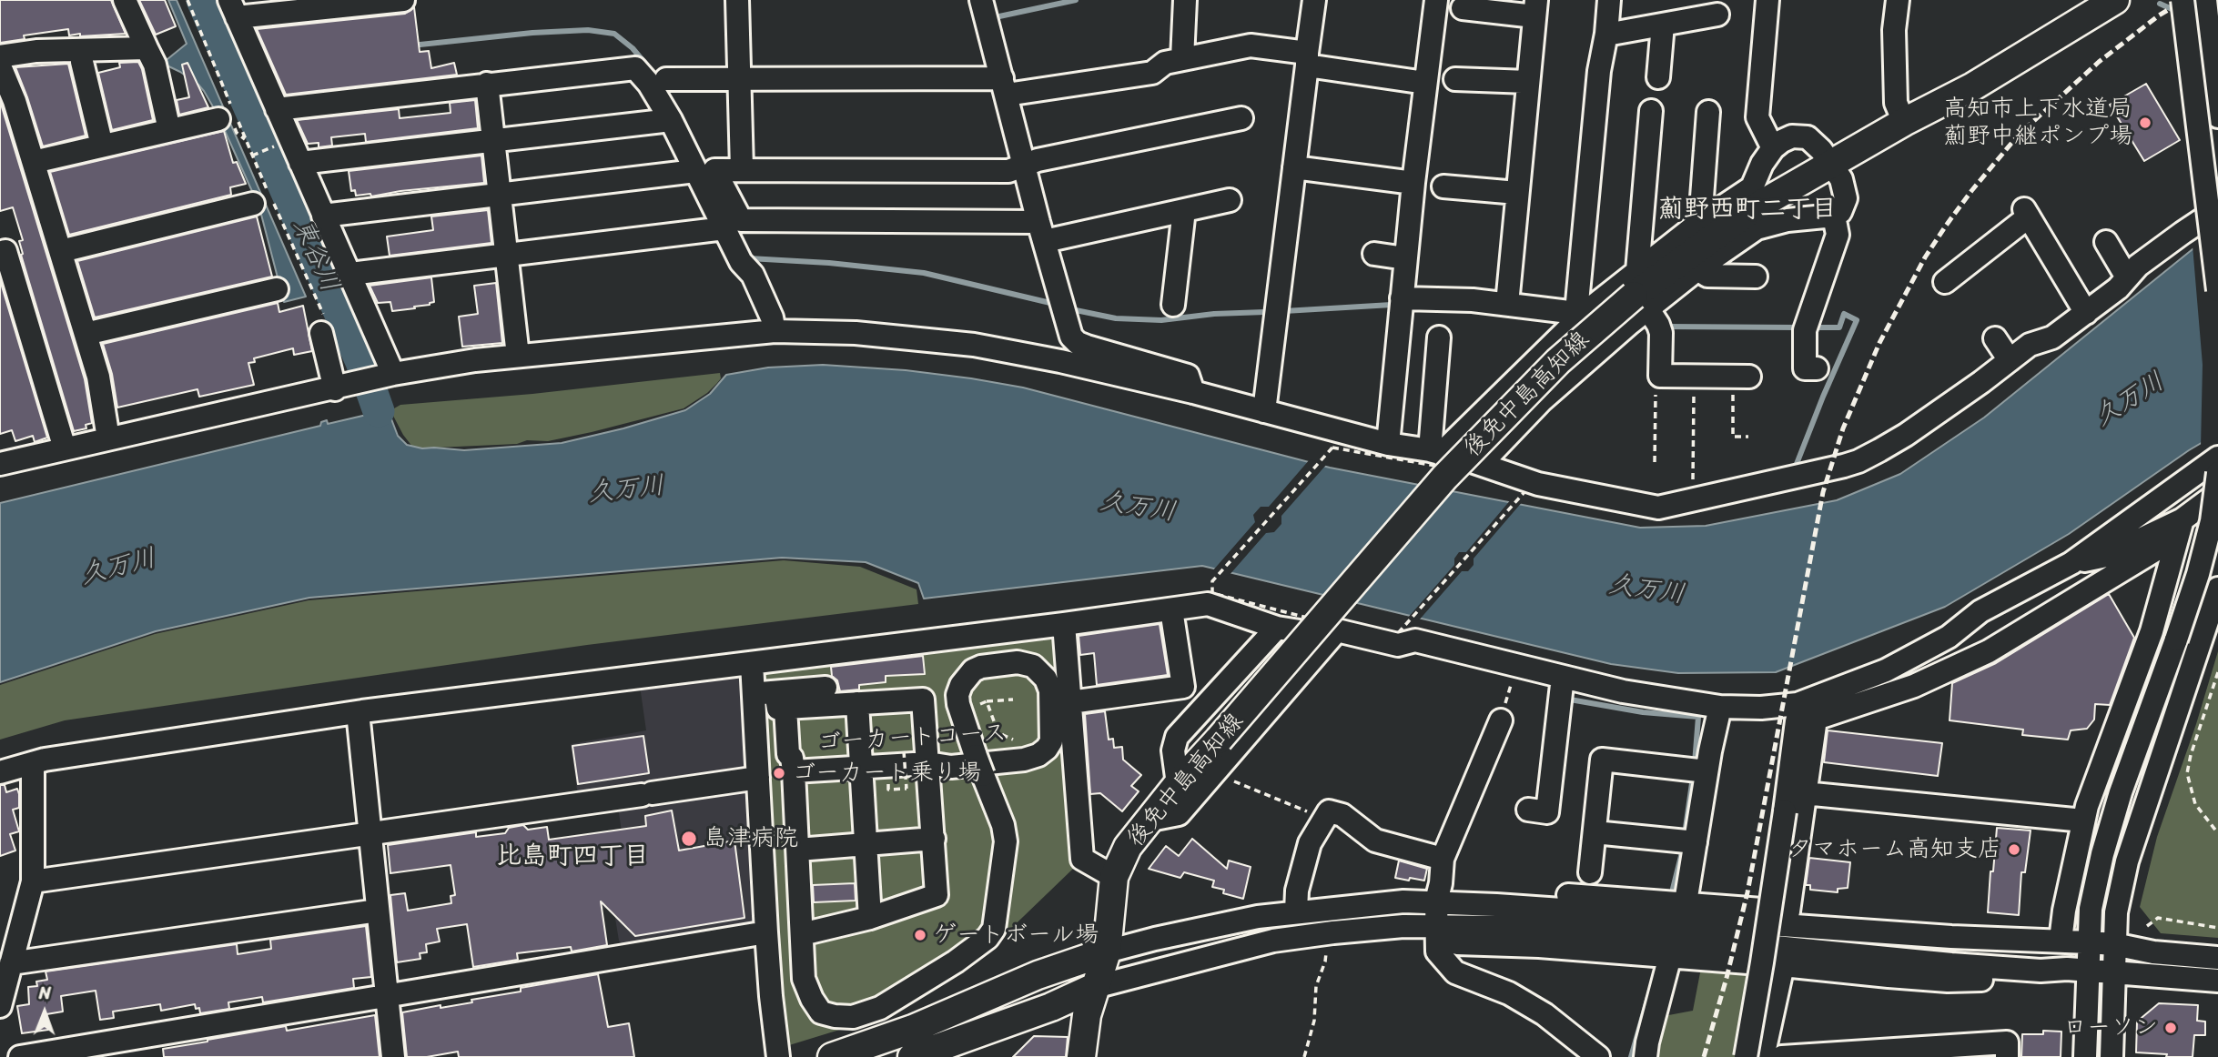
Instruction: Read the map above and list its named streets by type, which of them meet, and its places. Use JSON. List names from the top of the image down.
{
  "streets": {
    "main road": ["後免中島高知線"],
    "street": ["ゴーカートコース"]
  },
  "districts": ["薊野西町二丁目", "比島町四丁目"],
  "water": ["東谷川", "久万川"],
  "places": [
    "高知市上下水道局 薊野中継ポンプ場",
    "ゴーカート乗り場",
    "島津病院",
    "タマホーム高知支店",
    "ゲートボール場",
    "ローソン"
  ],
  "north": "top"
}
